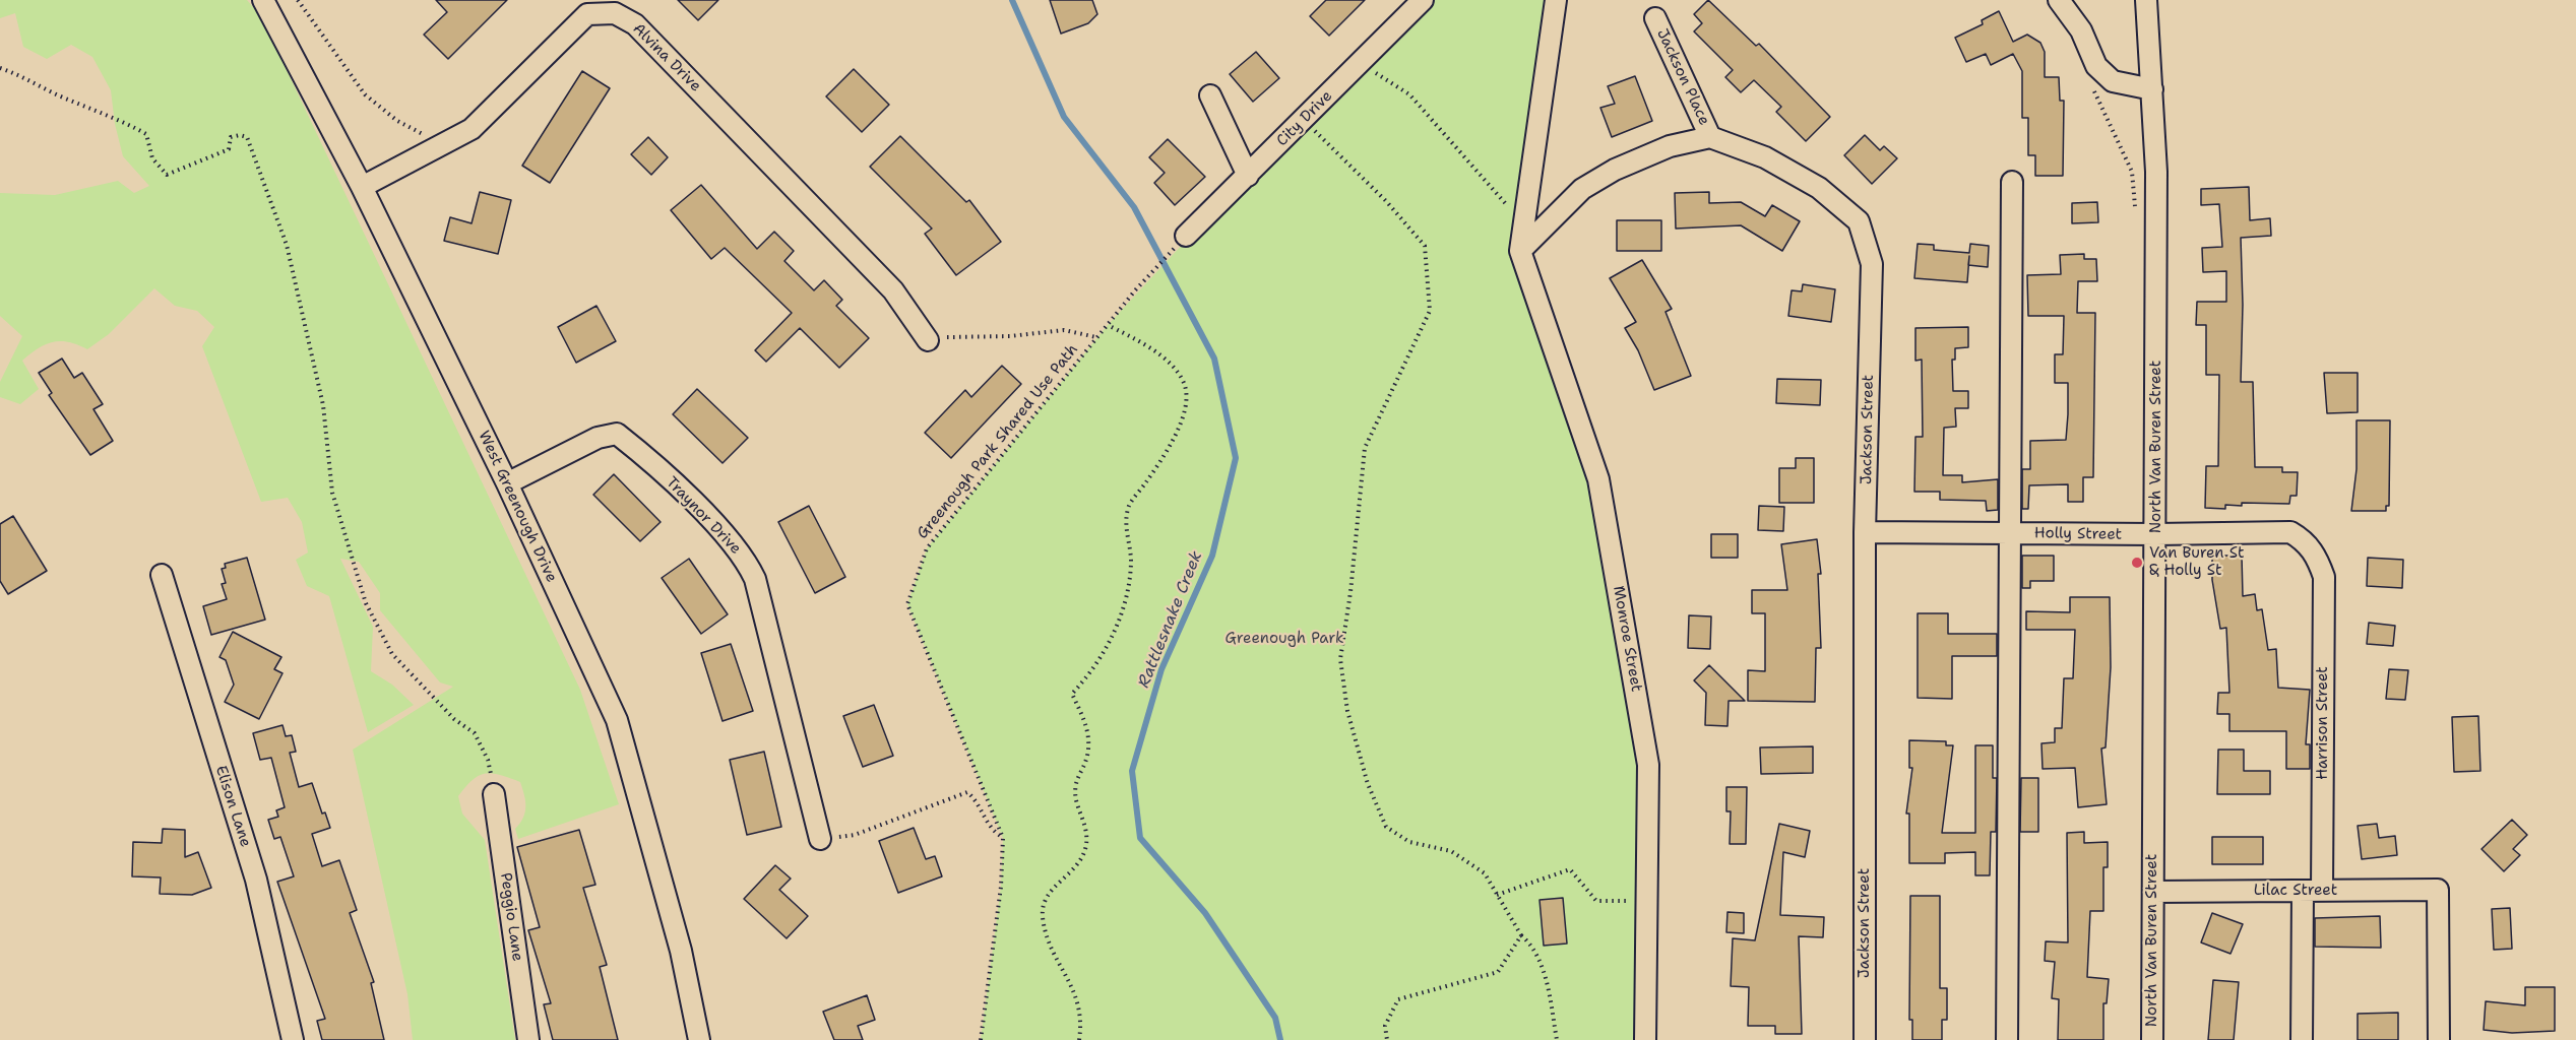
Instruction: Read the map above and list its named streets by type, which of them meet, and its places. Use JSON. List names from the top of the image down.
{
  "streets": {
    "street": [
      "Alvina Drive",
      "Jackson Place",
      "City Drive",
      "Jackson Street",
      "North Van Buren Street",
      "West Greenough Drive",
      "Traynor Drive",
      "Holly Street",
      "Monroe Street",
      "Harrison Street",
      "Elison Lane",
      "Lilac Street",
      "Peggio Lane"
    ],
    "path": ["Greenough Park Shared Use Path"]
  },
  "crossings": [
    ["Alvina Drive", "West Greenough Drive"],
    ["Jackson Place", "Jackson Street"],
    ["City Drive", "Greenough Park Shared Use Path"],
    ["Jackson Street", "Holly Street"],
    ["North Van Buren Street", "Holly Street"],
    ["North Van Buren Street", "Lilac Street"],
    ["West Greenough Drive", "Traynor Drive"],
    ["Holly Street", "Harrison Street"],
    ["Harrison Street", "Lilac Street"]
  ],
  "water": ["Rattlesnake Creek"],
  "parks": ["Greenough Park"],
  "places": ["Van Buren St & Holly St"]
}
